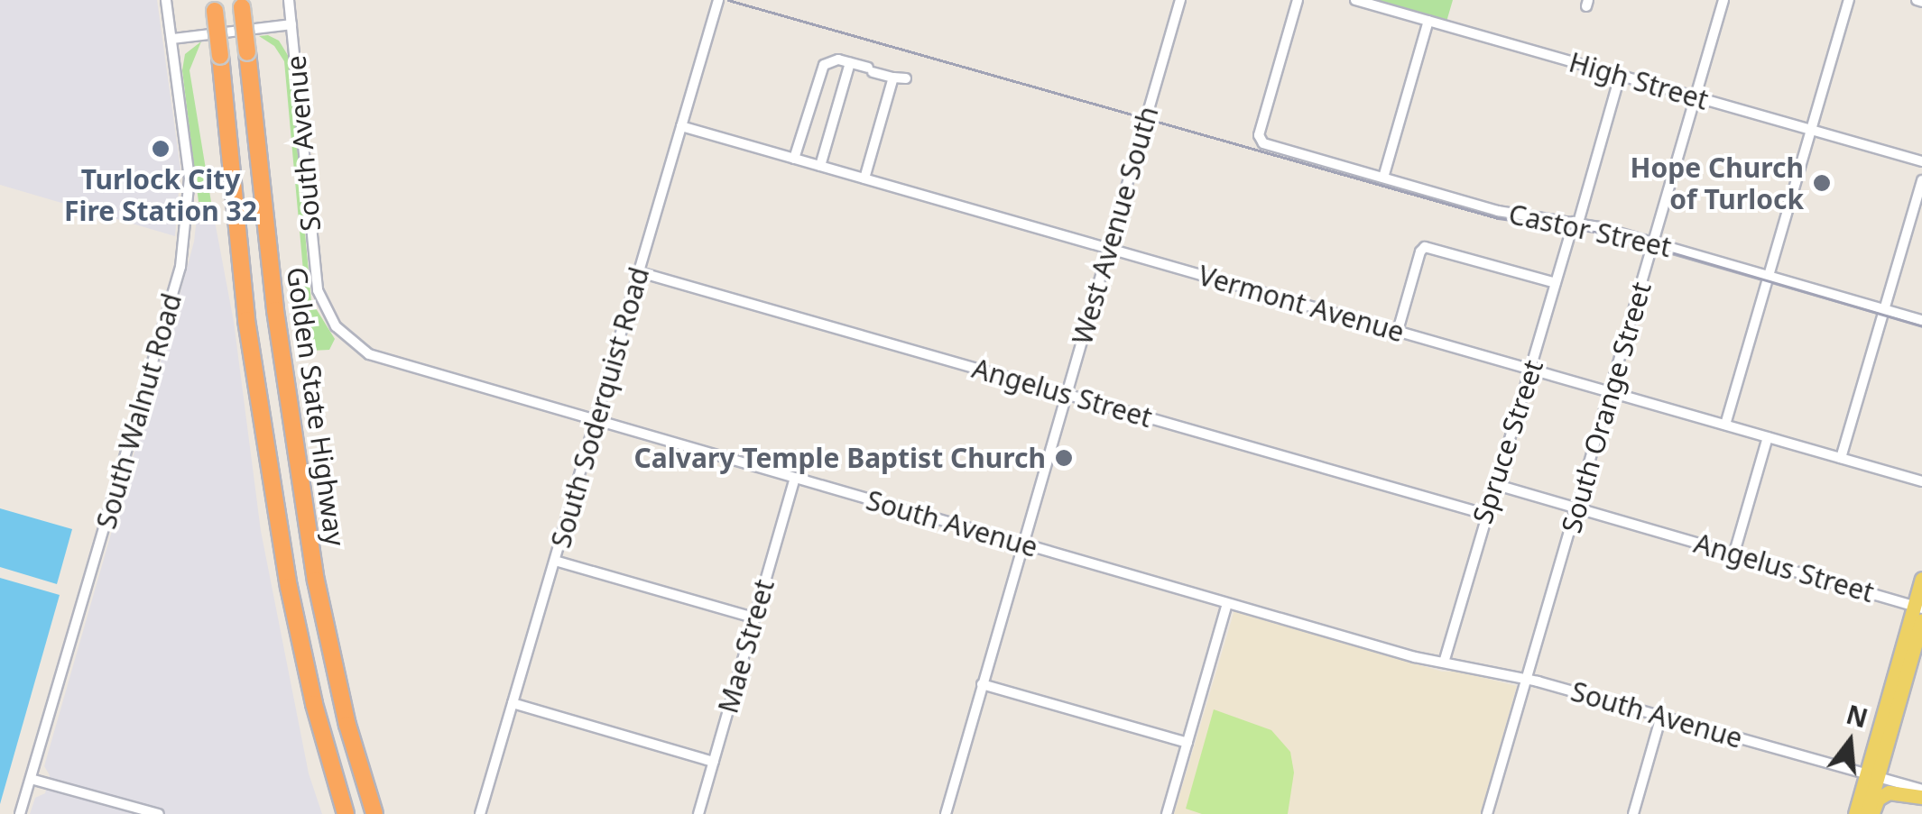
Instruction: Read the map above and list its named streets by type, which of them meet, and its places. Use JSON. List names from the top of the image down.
{
  "streets": {
    "highway": ["Golden State Highway"],
    "street": [
      "High Street",
      "South Avenue",
      "West Avenue South",
      "Castor Street",
      "Vermont Avenue",
      "Angelus Street",
      "South Soderquist Road",
      "South Orange Street",
      "South Walnut Road",
      "Spruce Street",
      "Mae Street"
    ]
  },
  "crossings": [
    ["High Street", "South Orange Street"],
    ["High Street", "Spruce Street"],
    ["South Avenue", "West Avenue South"],
    ["South Avenue", "South Soderquist Road"],
    ["South Avenue", "South Orange Street"],
    ["South Avenue", "Spruce Street"],
    ["South Avenue", "Mae Street"],
    ["West Avenue South", "Vermont Avenue"],
    ["West Avenue South", "Angelus Street"],
    ["Castor Street", "South Orange Street"],
    ["Castor Street", "Spruce Street"],
    ["Vermont Avenue", "South Soderquist Road"],
    ["Vermont Avenue", "South Orange Street"],
    ["Vermont Avenue", "Spruce Street"],
    ["Angelus Street", "South Soderquist Road"],
    ["Angelus Street", "South Orange Street"],
    ["Angelus Street", "Spruce Street"]
  ],
  "places": ["Turlock City Fire Station 32", "Hope Church of Turlock", "Calvary Temple Baptist Church"],
  "north": "top"
}
